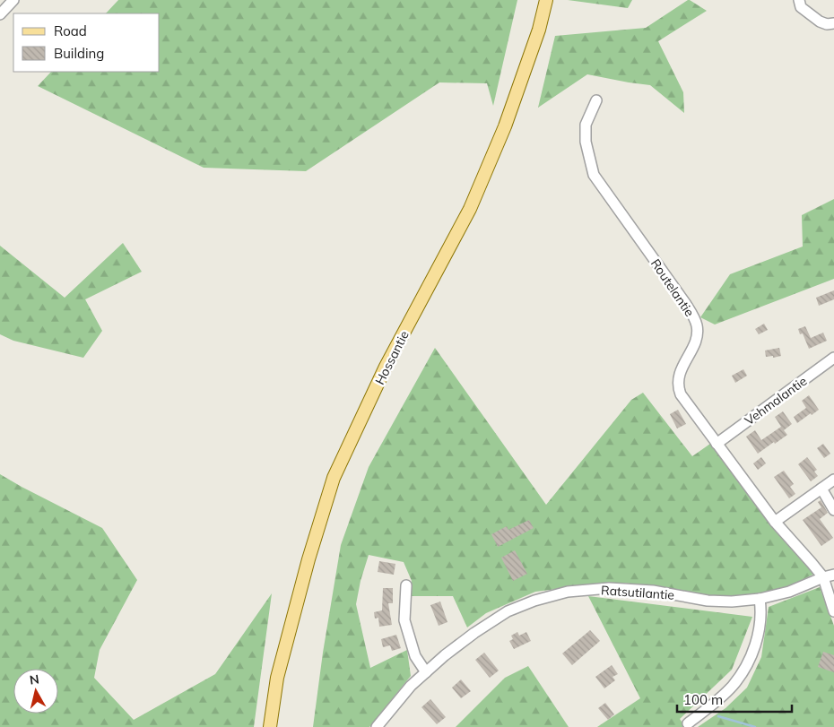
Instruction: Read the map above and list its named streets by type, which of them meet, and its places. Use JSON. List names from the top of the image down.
{
  "streets": {
    "main road": ["Hossantie"],
    "street": ["Routelantie", "Vehmalantie", "Ratsutilantie"]
  },
  "crossings": [
    ["Routelantie", "Vehmalantie"],
    ["Routelantie", "Ratsutilantie"]
  ],
  "legend": ["Road", "Building"],
  "scale_bar": "100 m",
  "north": "top"
}
